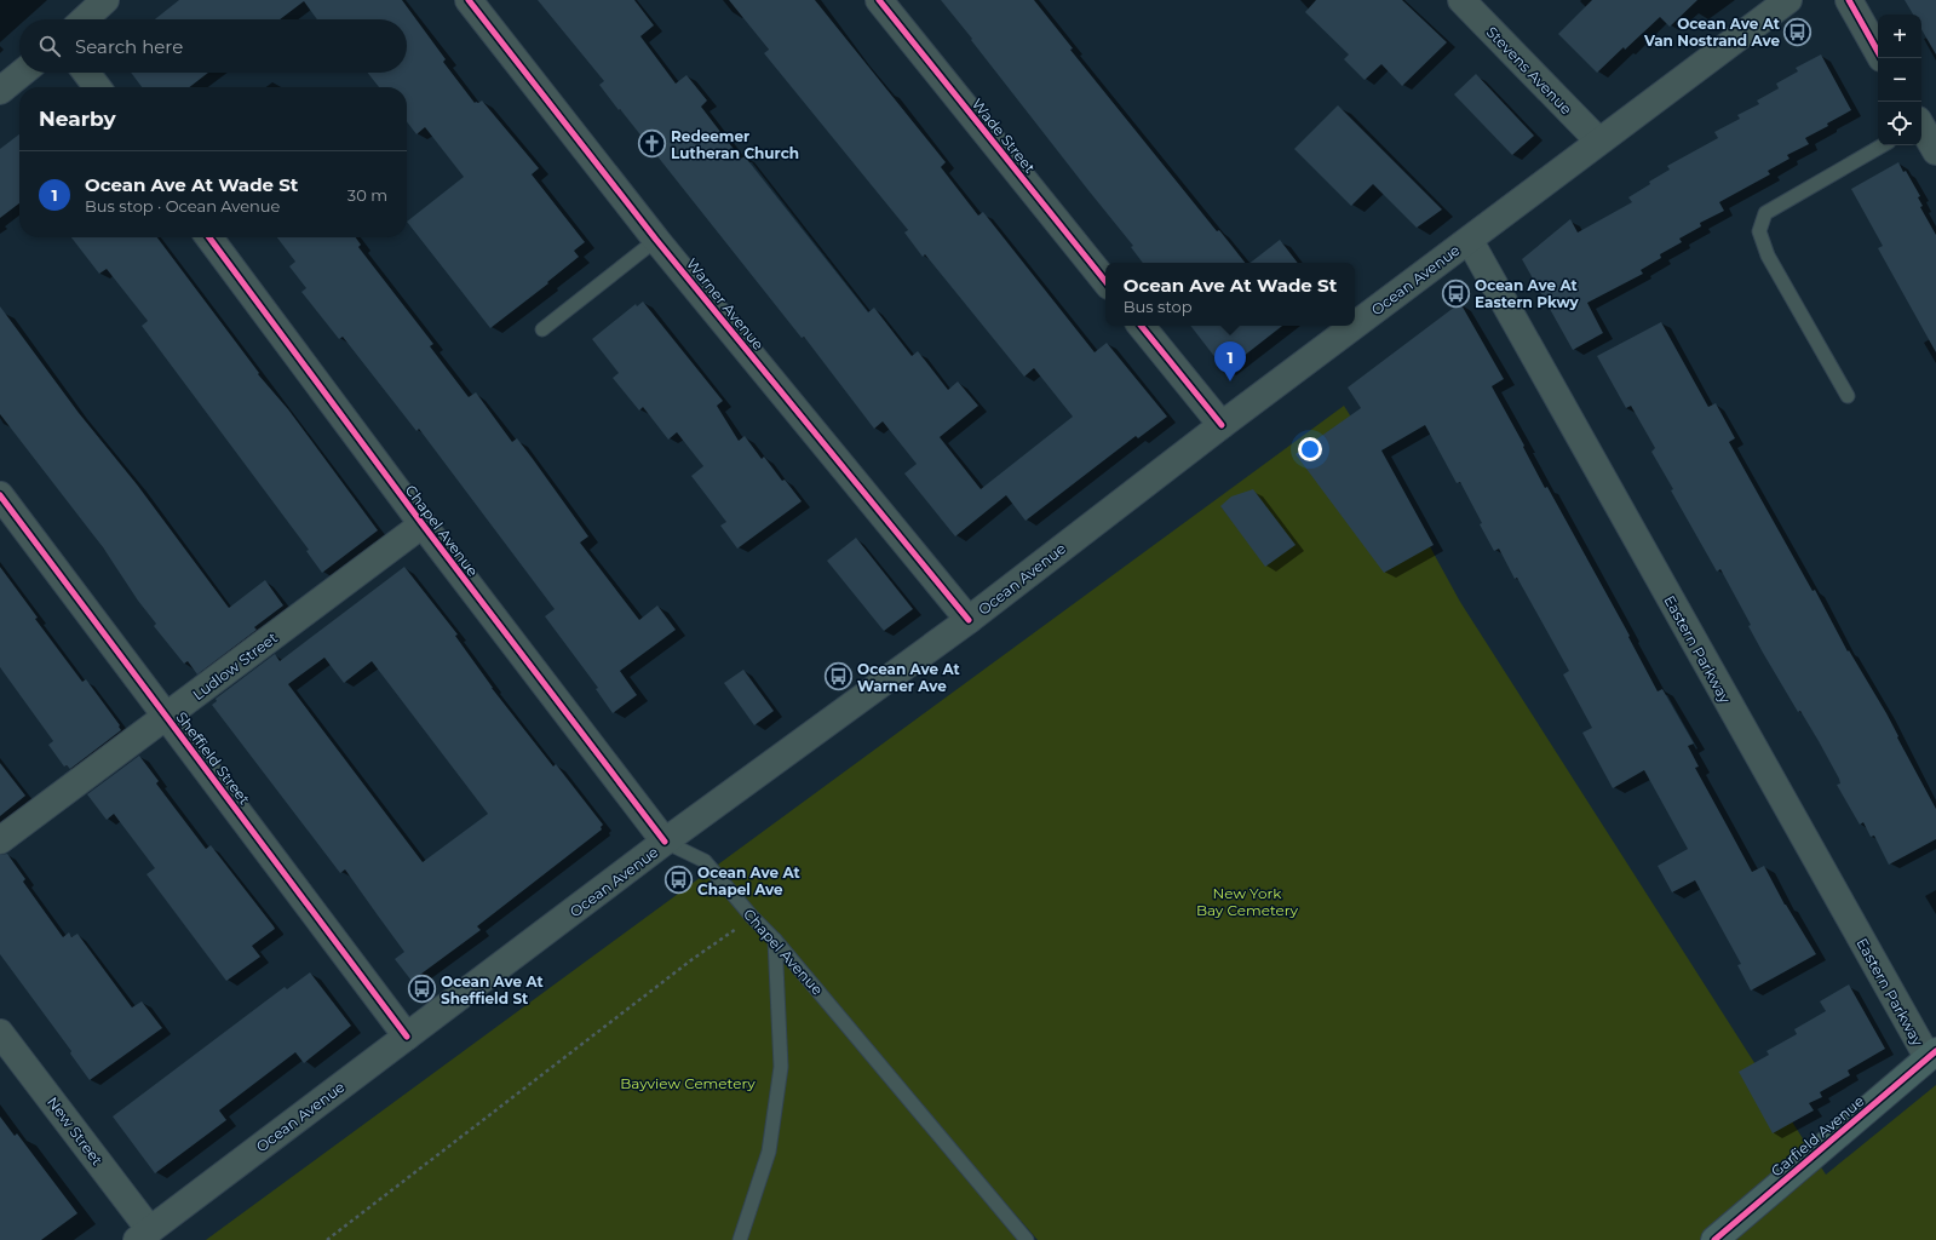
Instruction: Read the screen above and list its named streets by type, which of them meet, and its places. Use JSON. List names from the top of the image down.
{
  "streets": {
    "main road": ["Garfield Avenue"],
    "street": [
      "Stevens Avenue",
      "Wade Street",
      "Ocean Avenue",
      "Warner Avenue",
      "Chapel Avenue",
      "Eastern Parkway",
      "Ludlow Street",
      "Sheffield Street",
      "New Street"
    ]
  },
  "crossings": [
    ["Stevens Avenue", "Ocean Avenue"],
    ["Ocean Avenue", "Warner Avenue"],
    ["Ocean Avenue", "Chapel Avenue"],
    ["Ocean Avenue", "Eastern Parkway"],
    ["Ocean Avenue", "Sheffield Street"],
    ["Ocean Avenue", "New Street"],
    ["Chapel Avenue", "Ludlow Street"],
    ["Eastern Parkway", "Garfield Avenue"],
    ["Ludlow Street", "Sheffield Street"]
  ],
  "parks": ["New York Bay Cemetery", "Bayview Cemetery"],
  "places": {
    "bus stop": [
      "Ocean Ave At Van Nostrand Ave",
      "Ocean Ave At Eastern Pkwy",
      "Ocean Ave At Warner Ave",
      "Ocean Ave At Chapel Ave",
      "Ocean Ave At Sheffield St"
    ],
    "church": ["Redeemer Lutheran Church"]
  },
  "page": {
    "map_buttons": ["+", "−"],
    "search": "Search here",
    "heading": "Nearby",
    "list": [
      {
        "mark": "1",
        "name": "Ocean Ave At Wade St",
        "note": "Bus stop · Ocean Avenue",
        "value": "30 m"
      }
    ],
    "popup": ["Ocean Ave At Wade St", "Bus stop"],
    "pins": "1"
  }
}
